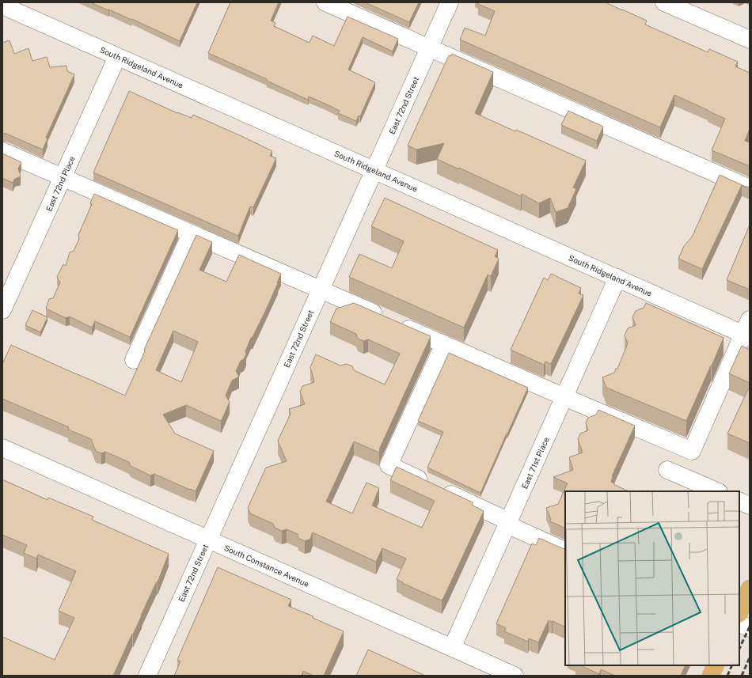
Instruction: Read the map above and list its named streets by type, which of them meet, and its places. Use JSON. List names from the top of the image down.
{
  "streets": {
    "street": [
      "South Ridgeland Avenue",
      "East 72nd Street",
      "East 72nd Place",
      "East 71st Place",
      "South Constance Avenue"
    ]
  },
  "crossings": [
    ["South Ridgeland Avenue", "East 72nd Street"],
    ["South Ridgeland Avenue", "East 72nd Place"],
    ["South Ridgeland Avenue", "East 71st Place"],
    ["East 72nd Street", "South Constance Avenue"],
    ["East 71st Place", "South Constance Avenue"]
  ]
}
